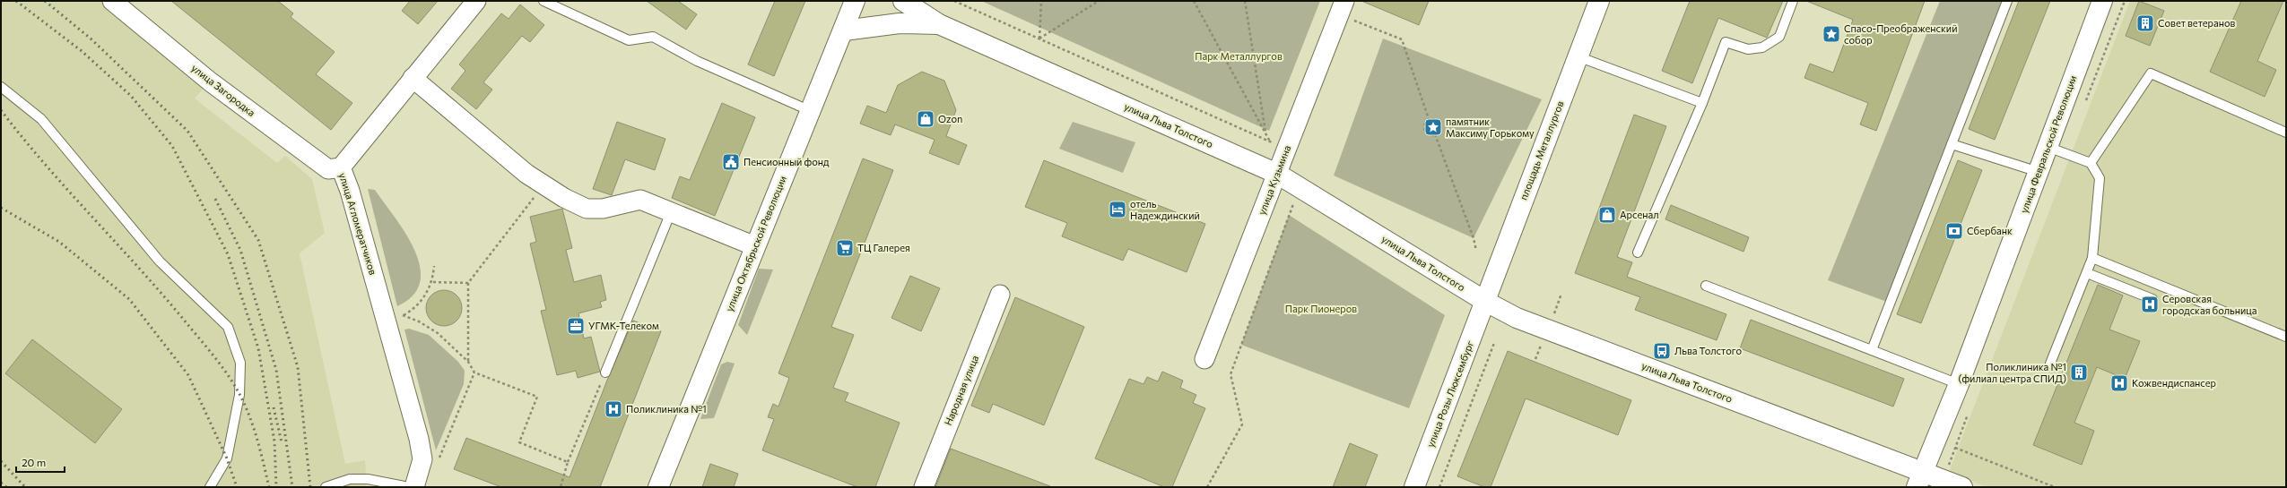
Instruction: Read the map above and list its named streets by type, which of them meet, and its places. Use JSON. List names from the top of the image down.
{
  "streets": {
    "street": [
      "улица Загородка",
      "улица Льва Толстого",
      "улица Февральской Революции",
      "площадь Металлургов",
      "улица Кузьмина",
      "улица Агломератчиков",
      "улица Октябрьской Революции",
      "Народная улица",
      "улица Розы Люксембург"
    ]
  },
  "crossings": [
    ["улица Загородка", "улица Агломератчиков"],
    ["улица Льва Толстого", "улица Февральской Революции"],
    ["улица Льва Толстого", "площадь Металлургов"],
    ["улица Льва Толстого", "улица Кузьмина"],
    ["улица Льва Толстого", "улица Розы Люксембург"],
    ["площадь Металлургов", "улица Розы Люксембург"]
  ],
  "parks": ["Парк Металлургов", "Парк Пионеров"],
  "places": {
    "building": ["Совет ветеранов", "Поликлиника №1 (филиал центра СПИД)"],
    "place": ["Спасо-Преображенский собор", "памятник Максиму Горькому"],
    "shop": ["Ozon", "Арсенал"],
    "public building": ["Пенсионный фонд"],
    "hotel": ["отель Надеждинский"],
    "bank": ["Сбербанк"],
    "supermarket": ["ТЦ Галерея"],
    "hospital": ["Серовская городская больница", "Кожвендиспансер", "Поликлиника №1"],
    "office": ["УГМК-Телеком"],
    "bus stop": ["Льва Толстого"]
  },
  "scale_bar": "20 m"
}
